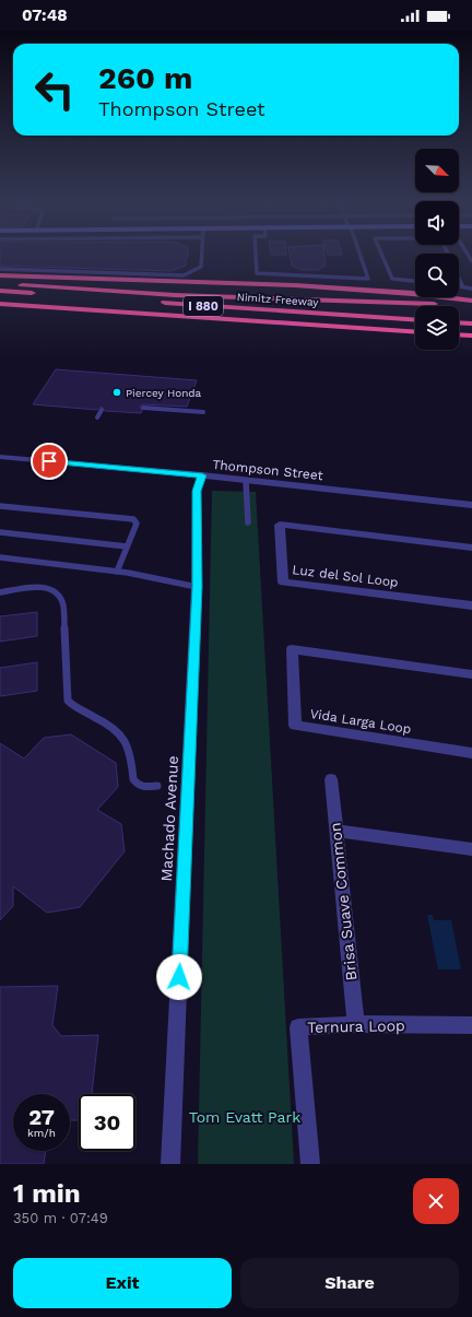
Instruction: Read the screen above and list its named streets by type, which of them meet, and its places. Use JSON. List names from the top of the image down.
{
  "streets": {
    "highway": ["Nimitz Freeway", "I 880"],
    "street": [
      "Thompson Street",
      "Luz del Sol Loop",
      "Vida Larga Loop",
      "Machado Avenue",
      "Brisa Suave Common",
      "Ternura Loop"
    ]
  },
  "crossings": [
    ["Thompson Street", "Machado Avenue"],
    ["Brisa Suave Common", "Ternura Loop"]
  ],
  "parks": ["Tom Evatt Park"],
  "places": ["Piercey Honda"],
  "north": "bottom right",
  "page": {
    "status": "07:48",
    "turn": ["260 m", "Thompson Street"],
    "speed": "27 km/h",
    "limit": "30",
    "heading": ["1 min", "350 m · 07:49"],
    "buttons": ["Exit", "Share"]
  }
}
